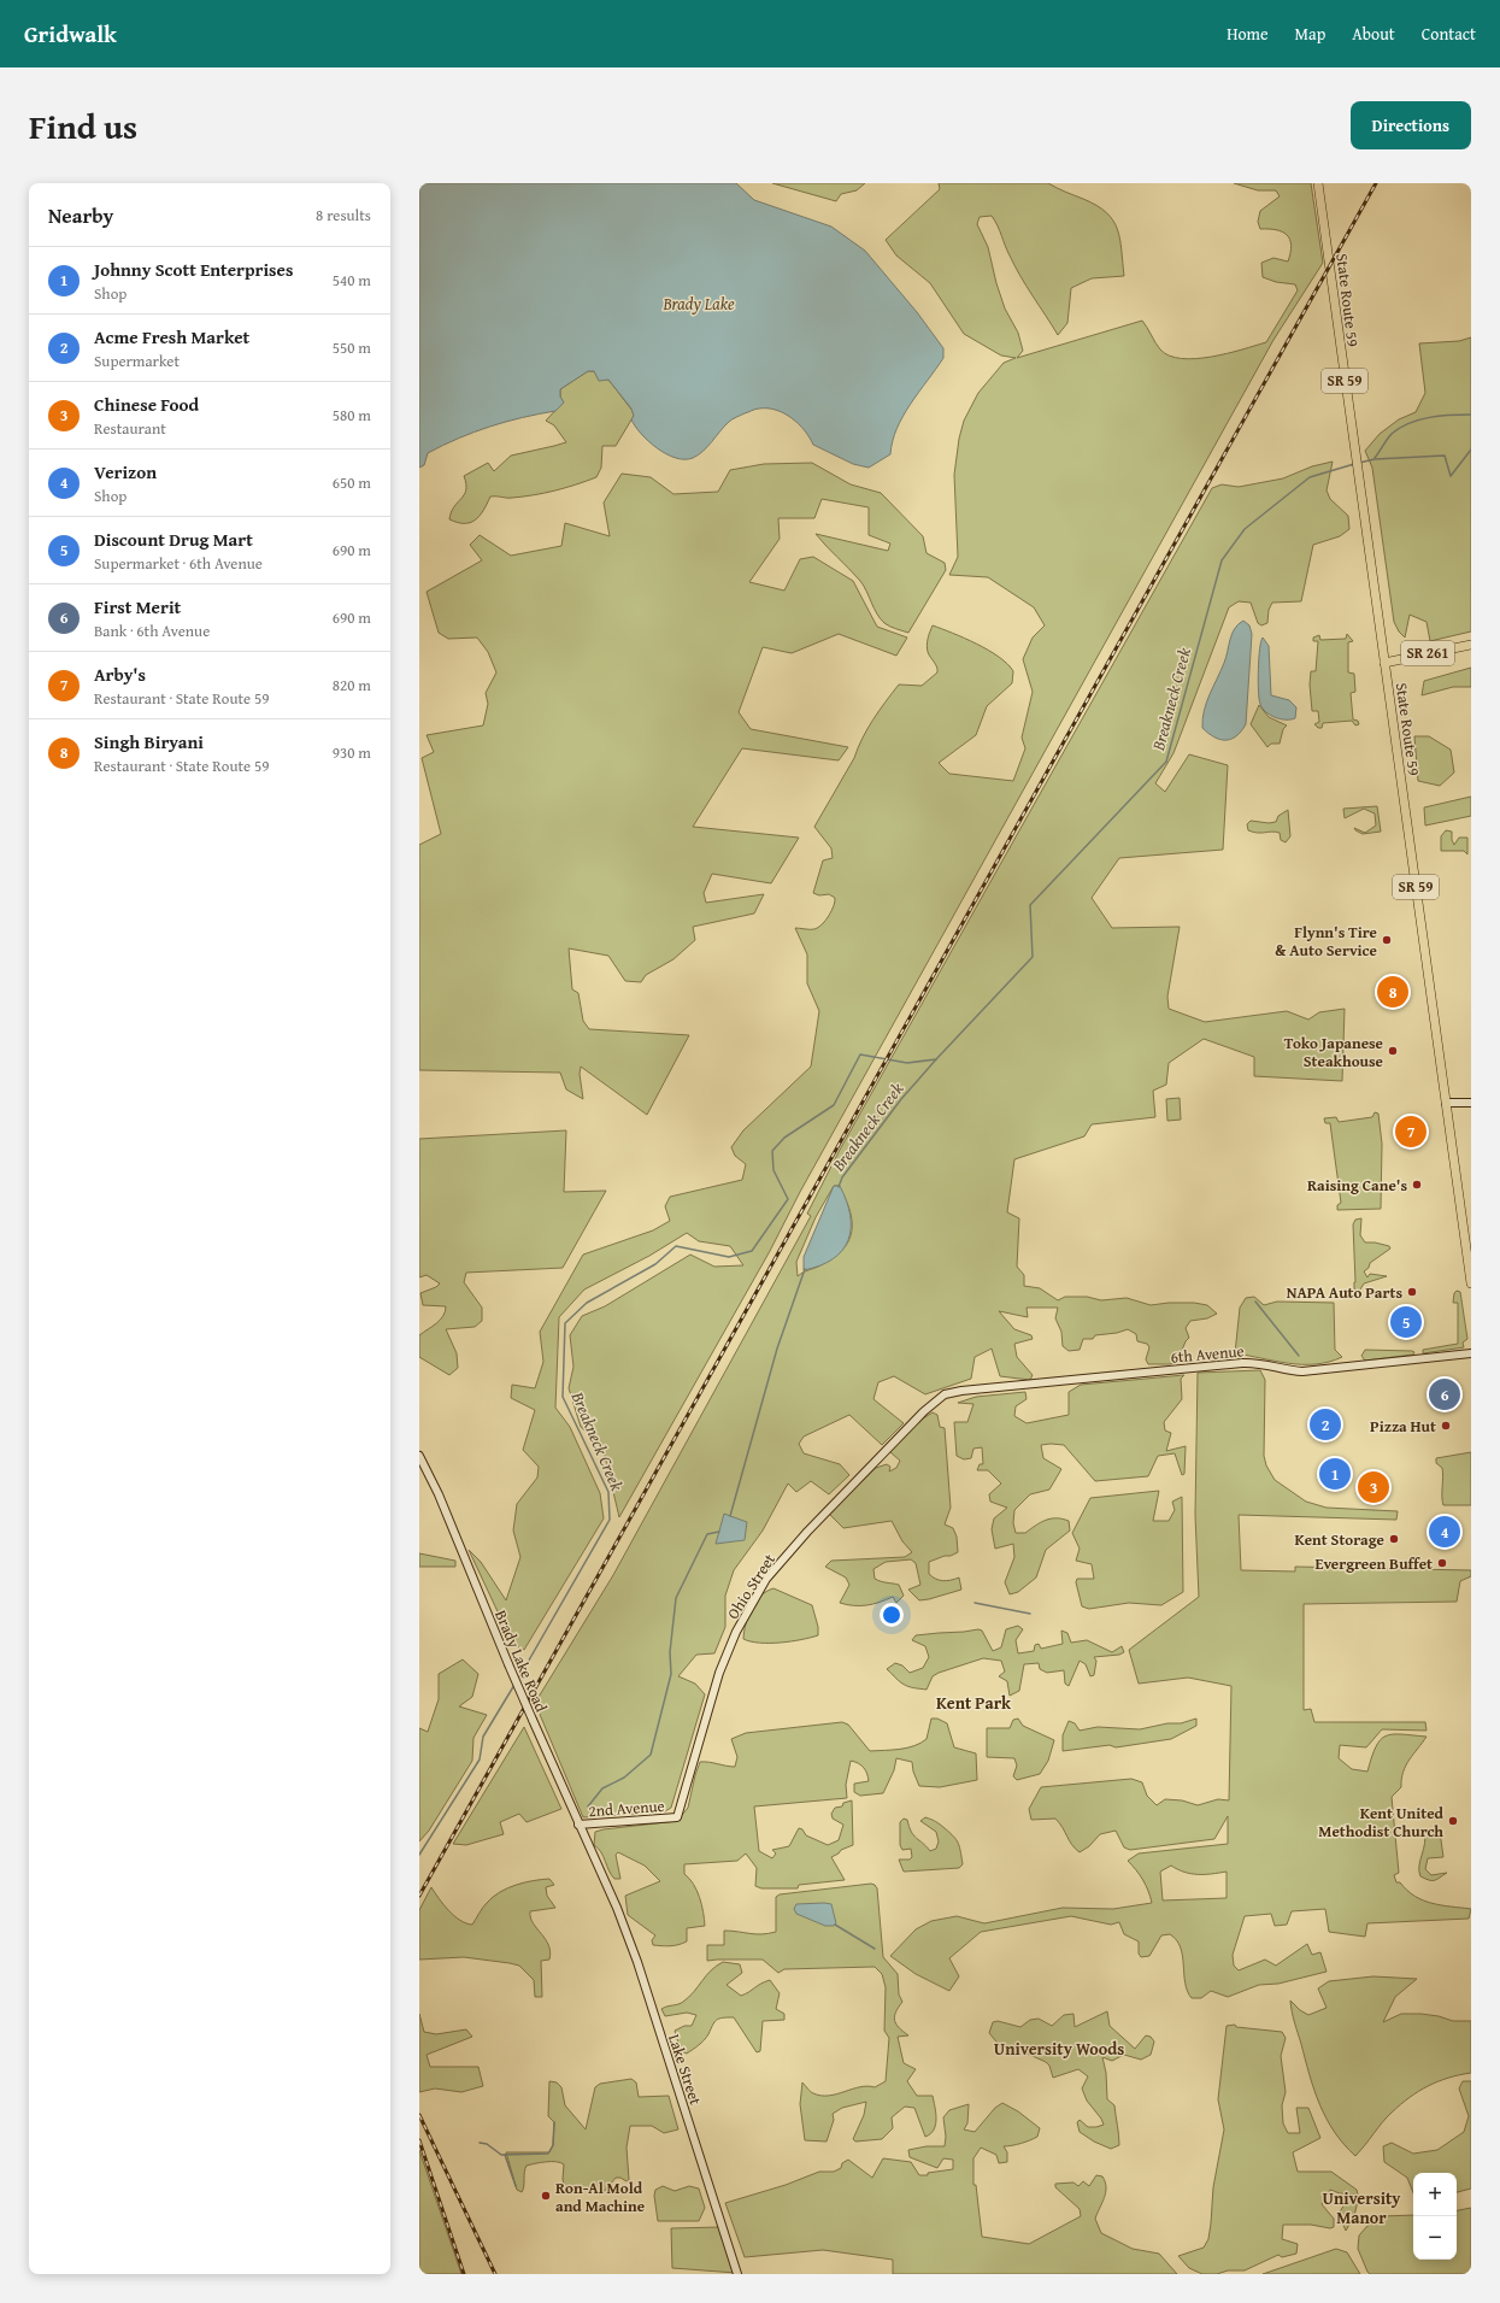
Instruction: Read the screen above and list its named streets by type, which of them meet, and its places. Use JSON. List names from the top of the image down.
{
  "streets": {
    "main road": ["State Route 59", "SR 59", "SR 261"],
    "street": [
      "6th Avenue",
      "Ohio Street",
      "Brady Lake Road",
      "2nd Avenue",
      "Lake Street"
    ]
  },
  "crossings": [
    ["State Route 59", "SR 261"],
    ["6th Avenue", "Ohio Street"],
    ["Ohio Street", "2nd Avenue"],
    ["Brady Lake Road", "2nd Avenue"],
    ["Brady Lake Road", "Lake Street"]
  ],
  "districts": ["Kent Park", "University Woods", "University Manor"],
  "water": ["Brady Lake", "Breakneck Creek"],
  "places": [
    "Flynn's Tire & Auto Service",
    "Toko Japanese Steakhouse",
    "Raising Cane's",
    "NAPA Auto Parts",
    "Pizza Hut",
    "Kent Storage",
    "Evergreen Buffet",
    "Kent United Methodist Church",
    "Ron-Al Mold and Machine"
  ],
  "page": {
    "header": "Gridwalk",
    "nav": [
      "Home",
      "Map",
      "About",
      "Contact"
    ],
    "title": "Find us",
    "buttons": "Directions",
    "heading": ["Nearby", "8 results"],
    "list": [
      {
        "mark": "1",
        "name": "Johnny Scott Enterprises",
        "note": "Shop",
        "value": "540 m"
      },
      {
        "mark": "2",
        "name": "Acme Fresh Market",
        "note": "Supermarket",
        "value": "550 m"
      },
      {
        "mark": "3",
        "name": "Chinese Food",
        "note": "Restaurant",
        "value": "580 m"
      },
      {
        "mark": "4",
        "name": "Verizon",
        "note": "Shop",
        "value": "650 m"
      },
      {
        "mark": "5",
        "name": "Discount Drug Mart",
        "note": "Supermarket · 6th Avenue",
        "value": "690 m"
      },
      {
        "mark": "6",
        "name": "First Merit",
        "note": "Bank · 6th Avenue",
        "value": "690 m"
      },
      {
        "mark": "7",
        "name": "Arby's",
        "note": "Restaurant · State Route 59",
        "value": "820 m"
      },
      {
        "mark": "8",
        "name": "Singh Biryani",
        "note": "Restaurant · State Route 59",
        "value": "930 m"
      }
    ],
    "pins": [
      "8",
      "7",
      "5",
      "6",
      "2",
      "1",
      "3",
      "4"
    ],
    "map_buttons": ["+", "−"]
  }
}
